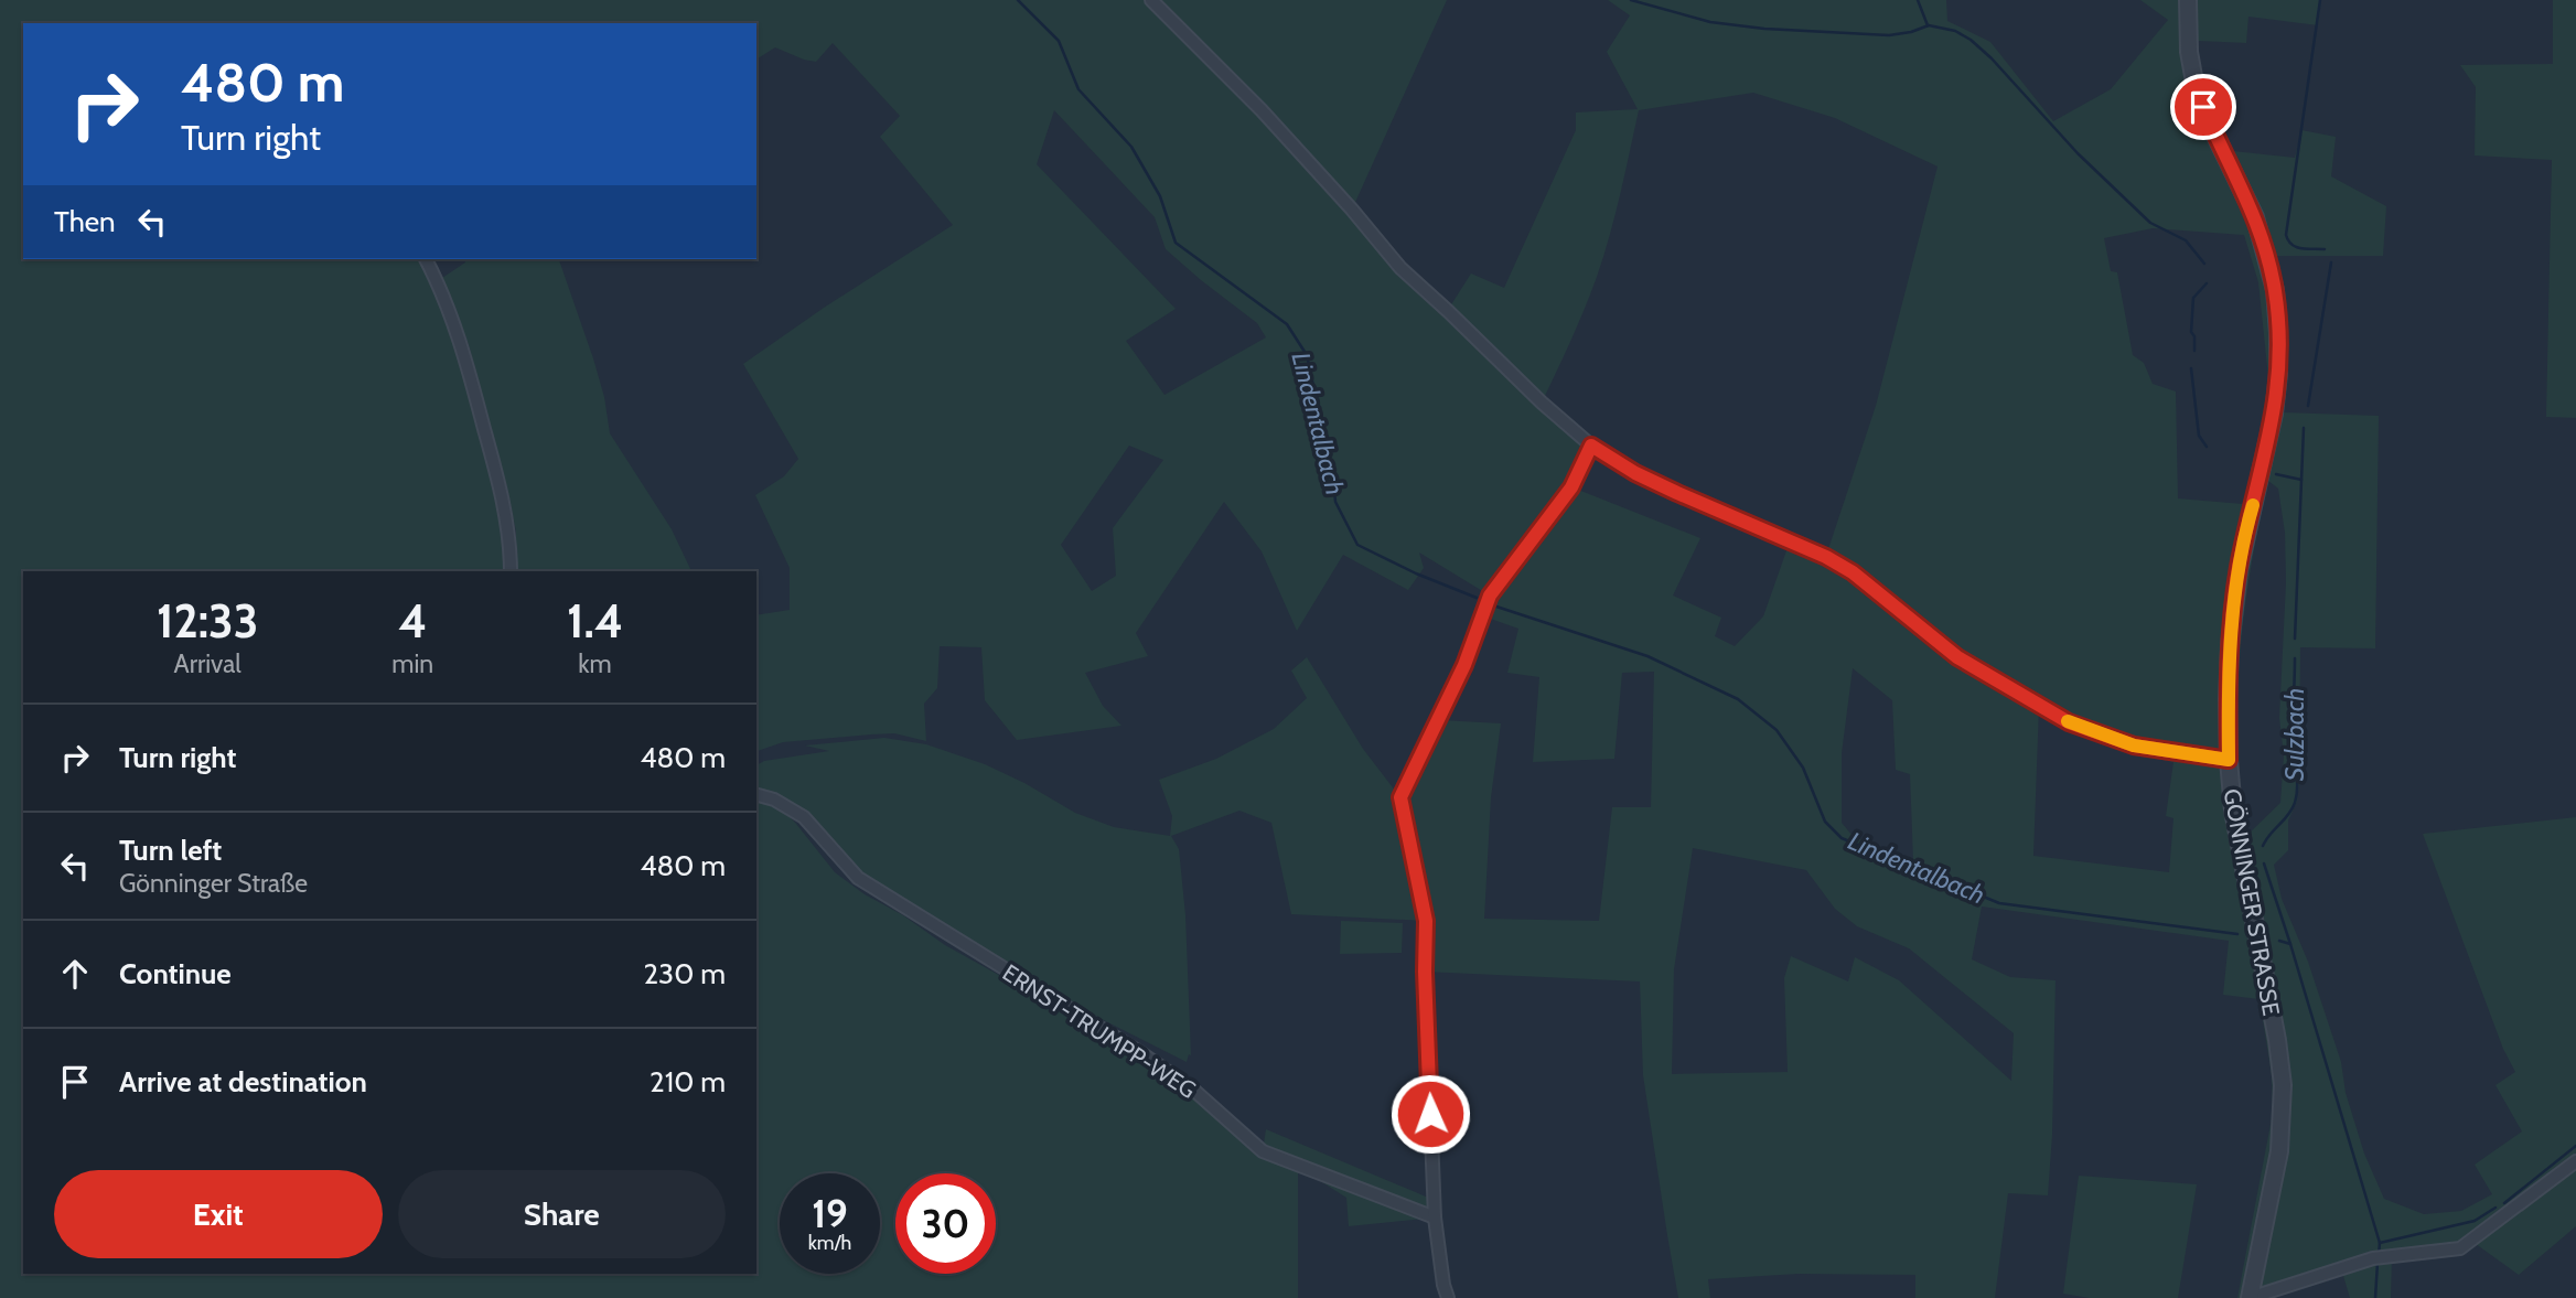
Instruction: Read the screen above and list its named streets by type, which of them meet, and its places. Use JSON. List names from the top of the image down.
{
  "streets": {
    "street": ["GÖNNINGER STRASSE", "ERNST-TRUMPP-WEG"]
  },
  "water": ["Lindentalbach", "Sulzbach"],
  "page": {
    "turn": ["480 m", "Turn right"],
    "then": "Then",
    "eta": [
      "12:33",
      "Arrival",
      "4",
      "min",
      "1.4",
      "km"
    ],
    "list": [
      {
        "name": "Turn right",
        "value": "480 m"
      },
      {
        "name": "Turn left",
        "note": "Gönninger Straße",
        "value": "480 m"
      },
      {
        "name": "Continue",
        "value": "230 m"
      },
      {
        "name": "Arrive at destination",
        "value": "210 m"
      }
    ],
    "buttons": ["Exit", "Share"],
    "speed": "19 km/h",
    "limit": "30"
  }
}
